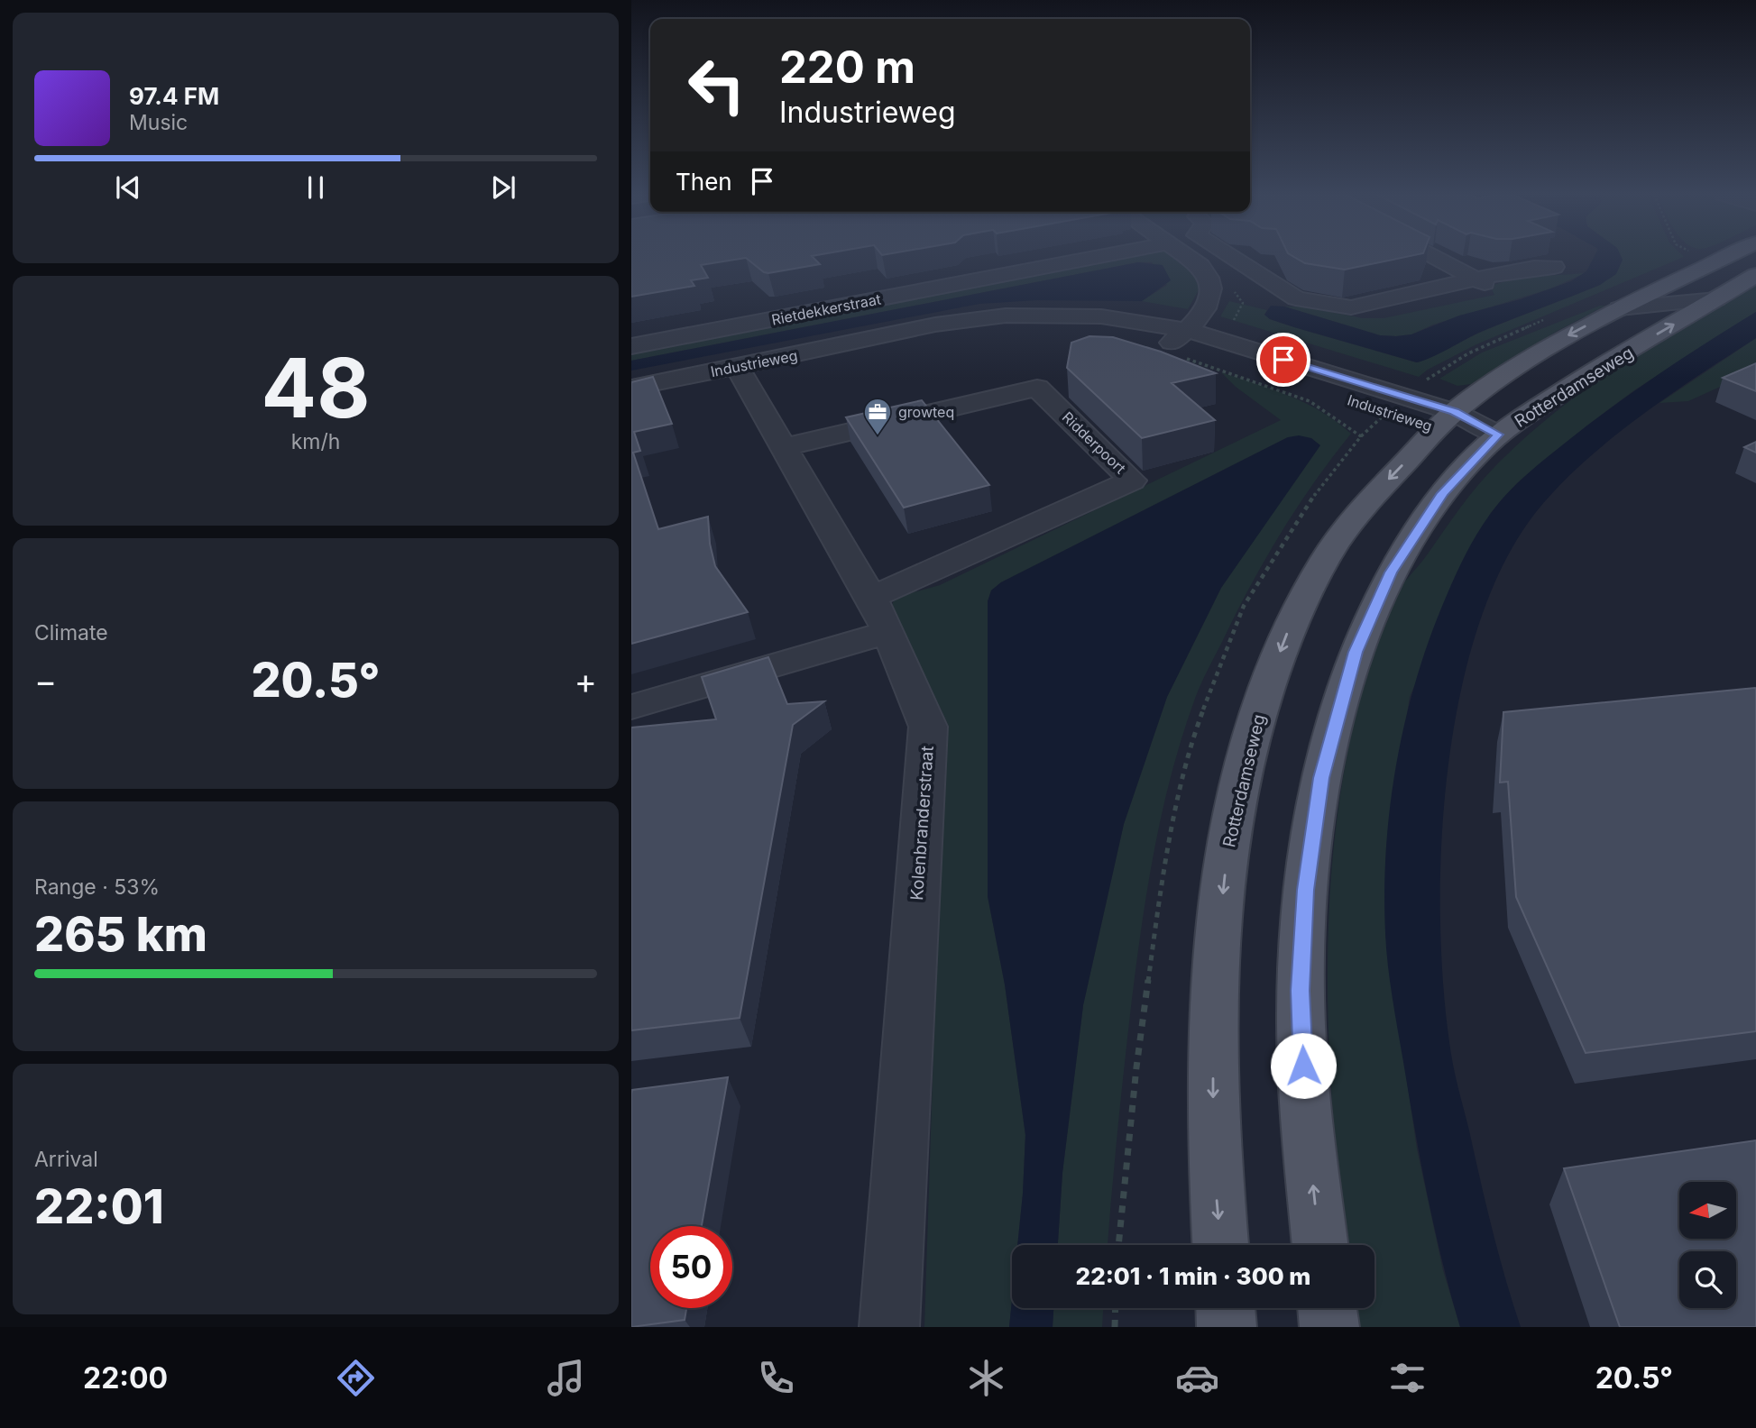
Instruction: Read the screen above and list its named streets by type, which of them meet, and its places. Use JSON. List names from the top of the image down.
{
  "streets": {
    "main road": ["Rotterdamseweg"],
    "street": [
      "Rietdekkerstraat",
      "Industrieweg",
      "Ridderpoort",
      "Kolenbranderstraat"
    ]
  },
  "crossings": [
    ["Industrieweg", "Rotterdamseweg"],
    ["Industrieweg", "Kolenbranderstraat"],
    ["Ridderpoort", "Kolenbranderstraat"]
  ],
  "places": {
    "office": ["growteq"]
  },
  "north": "left",
  "page": {
    "turn": ["220 m", "Industrieweg"],
    "song": ["97.4 FM", "Music"],
    "then": "Then",
    "tile": [
      ["48", "km/h"],
      "Climate",
      ["Range · 53%", "265 km"],
      ["Arrival", "22:01"]
    ],
    "heat": ["−", "20.5°", "+"],
    "limit": "50",
    "trip": "22:01 · 1 min · 300 m",
    "tabs": ["22:00", "20.5°"]
  }
}
